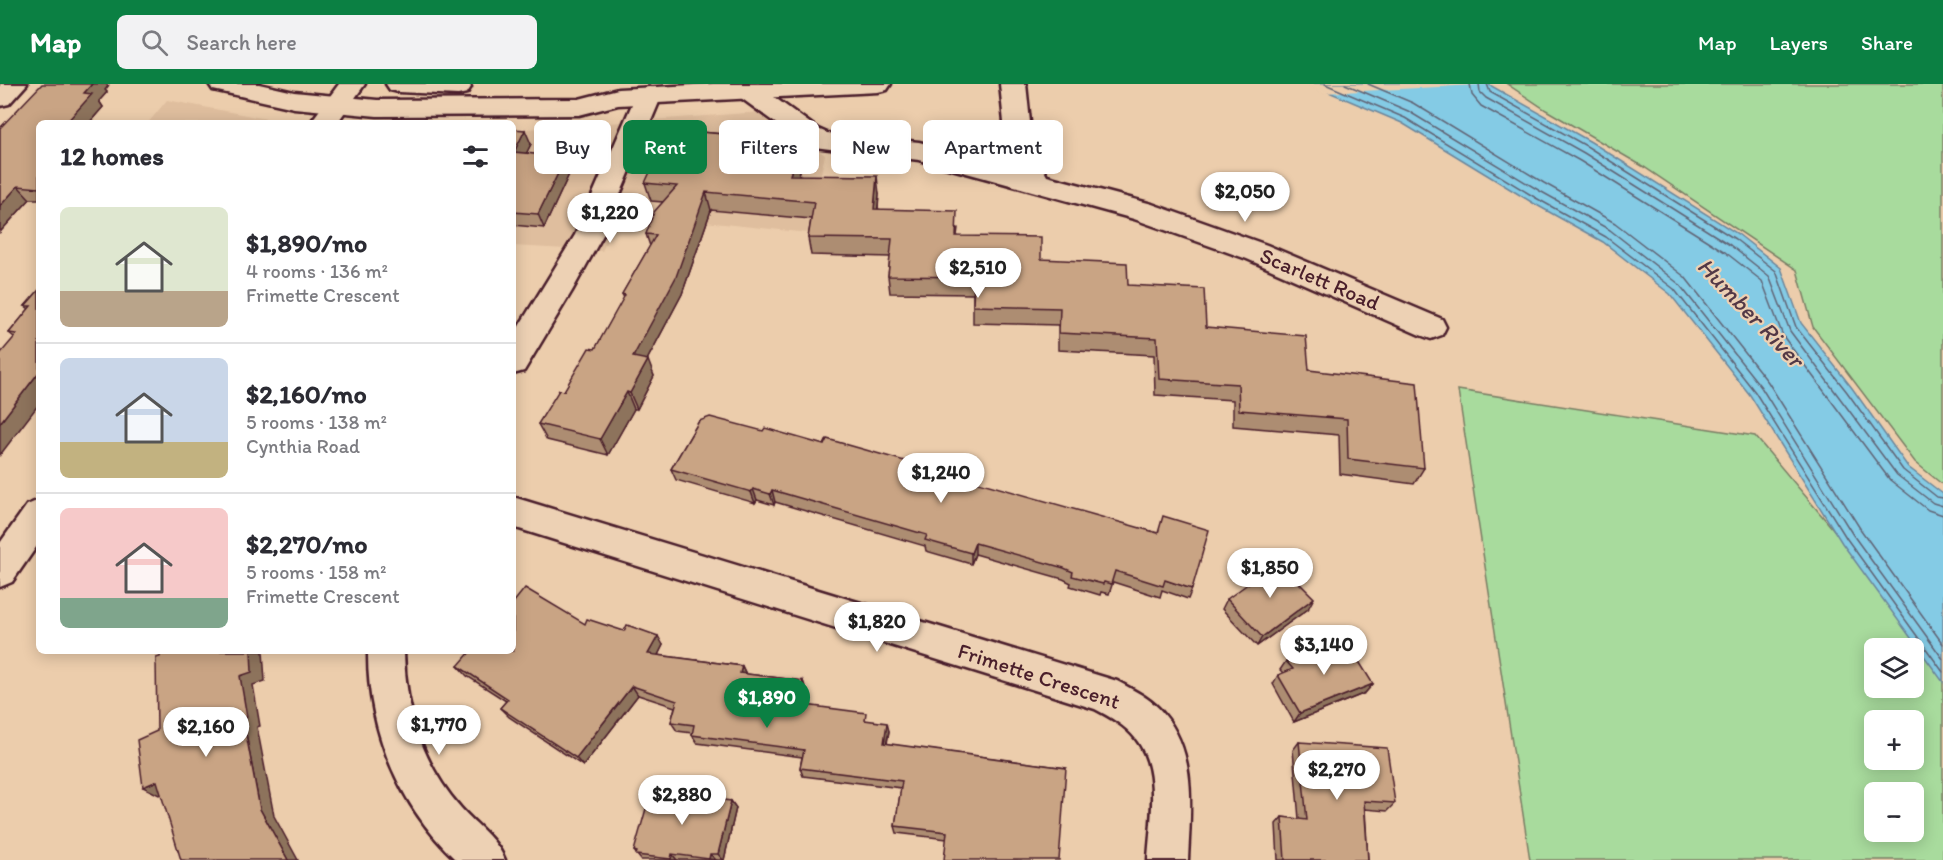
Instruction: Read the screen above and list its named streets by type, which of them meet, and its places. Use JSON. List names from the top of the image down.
{
  "streets": {
    "street": ["Scarlett Road", "Frimette Crescent"]
  },
  "water": ["Humber River"],
  "page": {
    "header": "Map",
    "search": "Search here",
    "nav": ["Map", "Layers", "Share"],
    "chip": [
      "Buy",
      "Rent",
      "Filters",
      "New",
      "Apartment"
    ],
    "heading": "12 homes",
    "price": [
      "$2,050",
      "$1,220",
      "$2,510",
      "$1,240",
      "$1,850",
      "$1,820",
      "$3,140",
      "$1,890",
      "$1,770",
      "$2,160",
      "$2,270",
      "$2,880"
    ],
    "list": [
      {
        "name": "$1,890/mo",
        "note": "4 rooms · 136 m² · Frimette Crescent"
      },
      {
        "name": "$2,160/mo",
        "note": "5 rooms · 138 m² · Cynthia Road"
      },
      {
        "name": "$2,270/mo",
        "note": "5 rooms · 158 m² · Frimette Crescent"
      }
    ],
    "map_buttons": ["+", "−"]
  }
}
